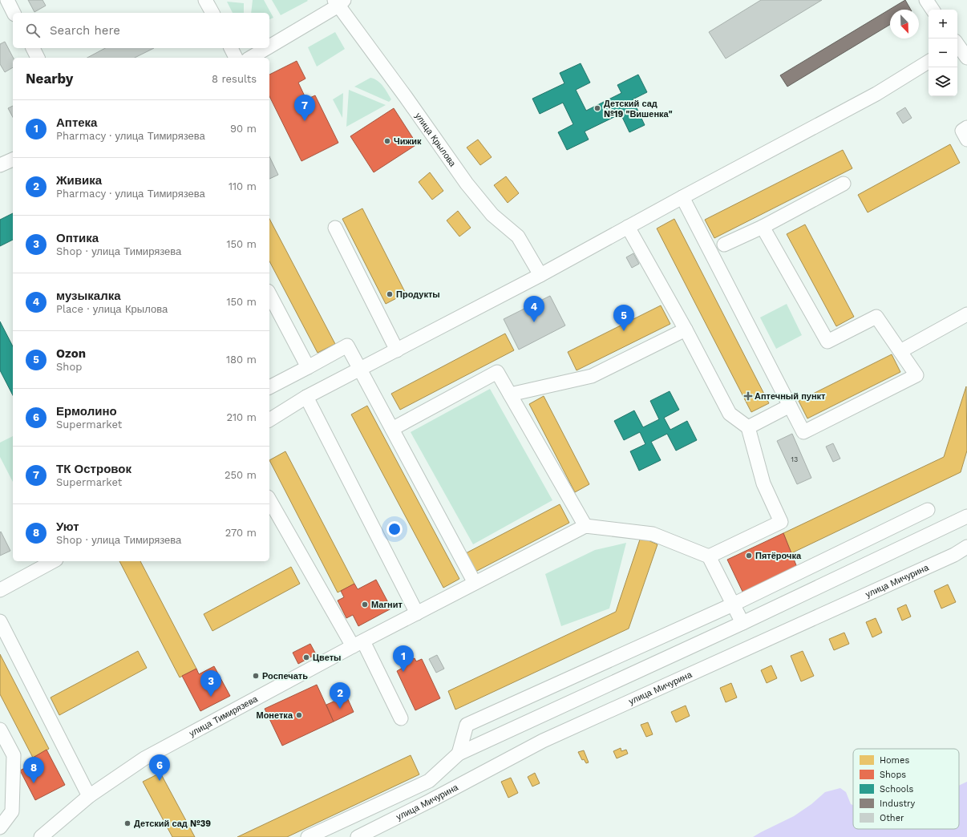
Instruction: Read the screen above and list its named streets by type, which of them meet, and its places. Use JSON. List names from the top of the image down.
{
  "streets": {
    "street": ["улица Крылова", "улица Мичурина", "улица Тимирязева"]
  },
  "places": {
    "other": [
      "Детский сад №19 \"Вишенка\"",
      "Чижик",
      "Продукты",
      "Пятёрочка",
      "Магнит",
      "Цветы",
      "Роспечать",
      "Монетка",
      "Детский сад №39"
    ],
    "health": ["Аптечный пункт"]
  },
  "house_numbers": ["13"],
  "legend": [
    "Homes",
    "Shops",
    "Schools",
    "Industry",
    "Other"
  ],
  "north": "bottom right",
  "page": {
    "map_buttons": ["+", "−"],
    "search": "Search here",
    "heading": ["Nearby", "8 results"],
    "pins": [
      "7",
      "4",
      "5",
      "1",
      "3",
      "2",
      "6",
      "8"
    ],
    "list": [
      {
        "mark": "1",
        "name": "Аптека",
        "note": "Pharmacy · улица Тимирязева",
        "value": "90 m"
      },
      {
        "mark": "2",
        "name": "Живика",
        "note": "Pharmacy · улица Тимирязева",
        "value": "110 m"
      },
      {
        "mark": "3",
        "name": "Оптика",
        "note": "Shop · улица Тимирязева",
        "value": "150 m"
      },
      {
        "mark": "4",
        "name": "музыкалка",
        "note": "Place · улица Крылова",
        "value": "150 m"
      },
      {
        "mark": "5",
        "name": "Ozon",
        "note": "Shop",
        "value": "180 m"
      },
      {
        "mark": "6",
        "name": "Ермолино",
        "note": "Supermarket",
        "value": "210 m"
      },
      {
        "mark": "7",
        "name": "ТК Островок",
        "note": "Supermarket",
        "value": "250 m"
      },
      {
        "mark": "8",
        "name": "Уют",
        "note": "Shop · улица Тимирязева",
        "value": "270 m"
      }
    ]
  }
}
